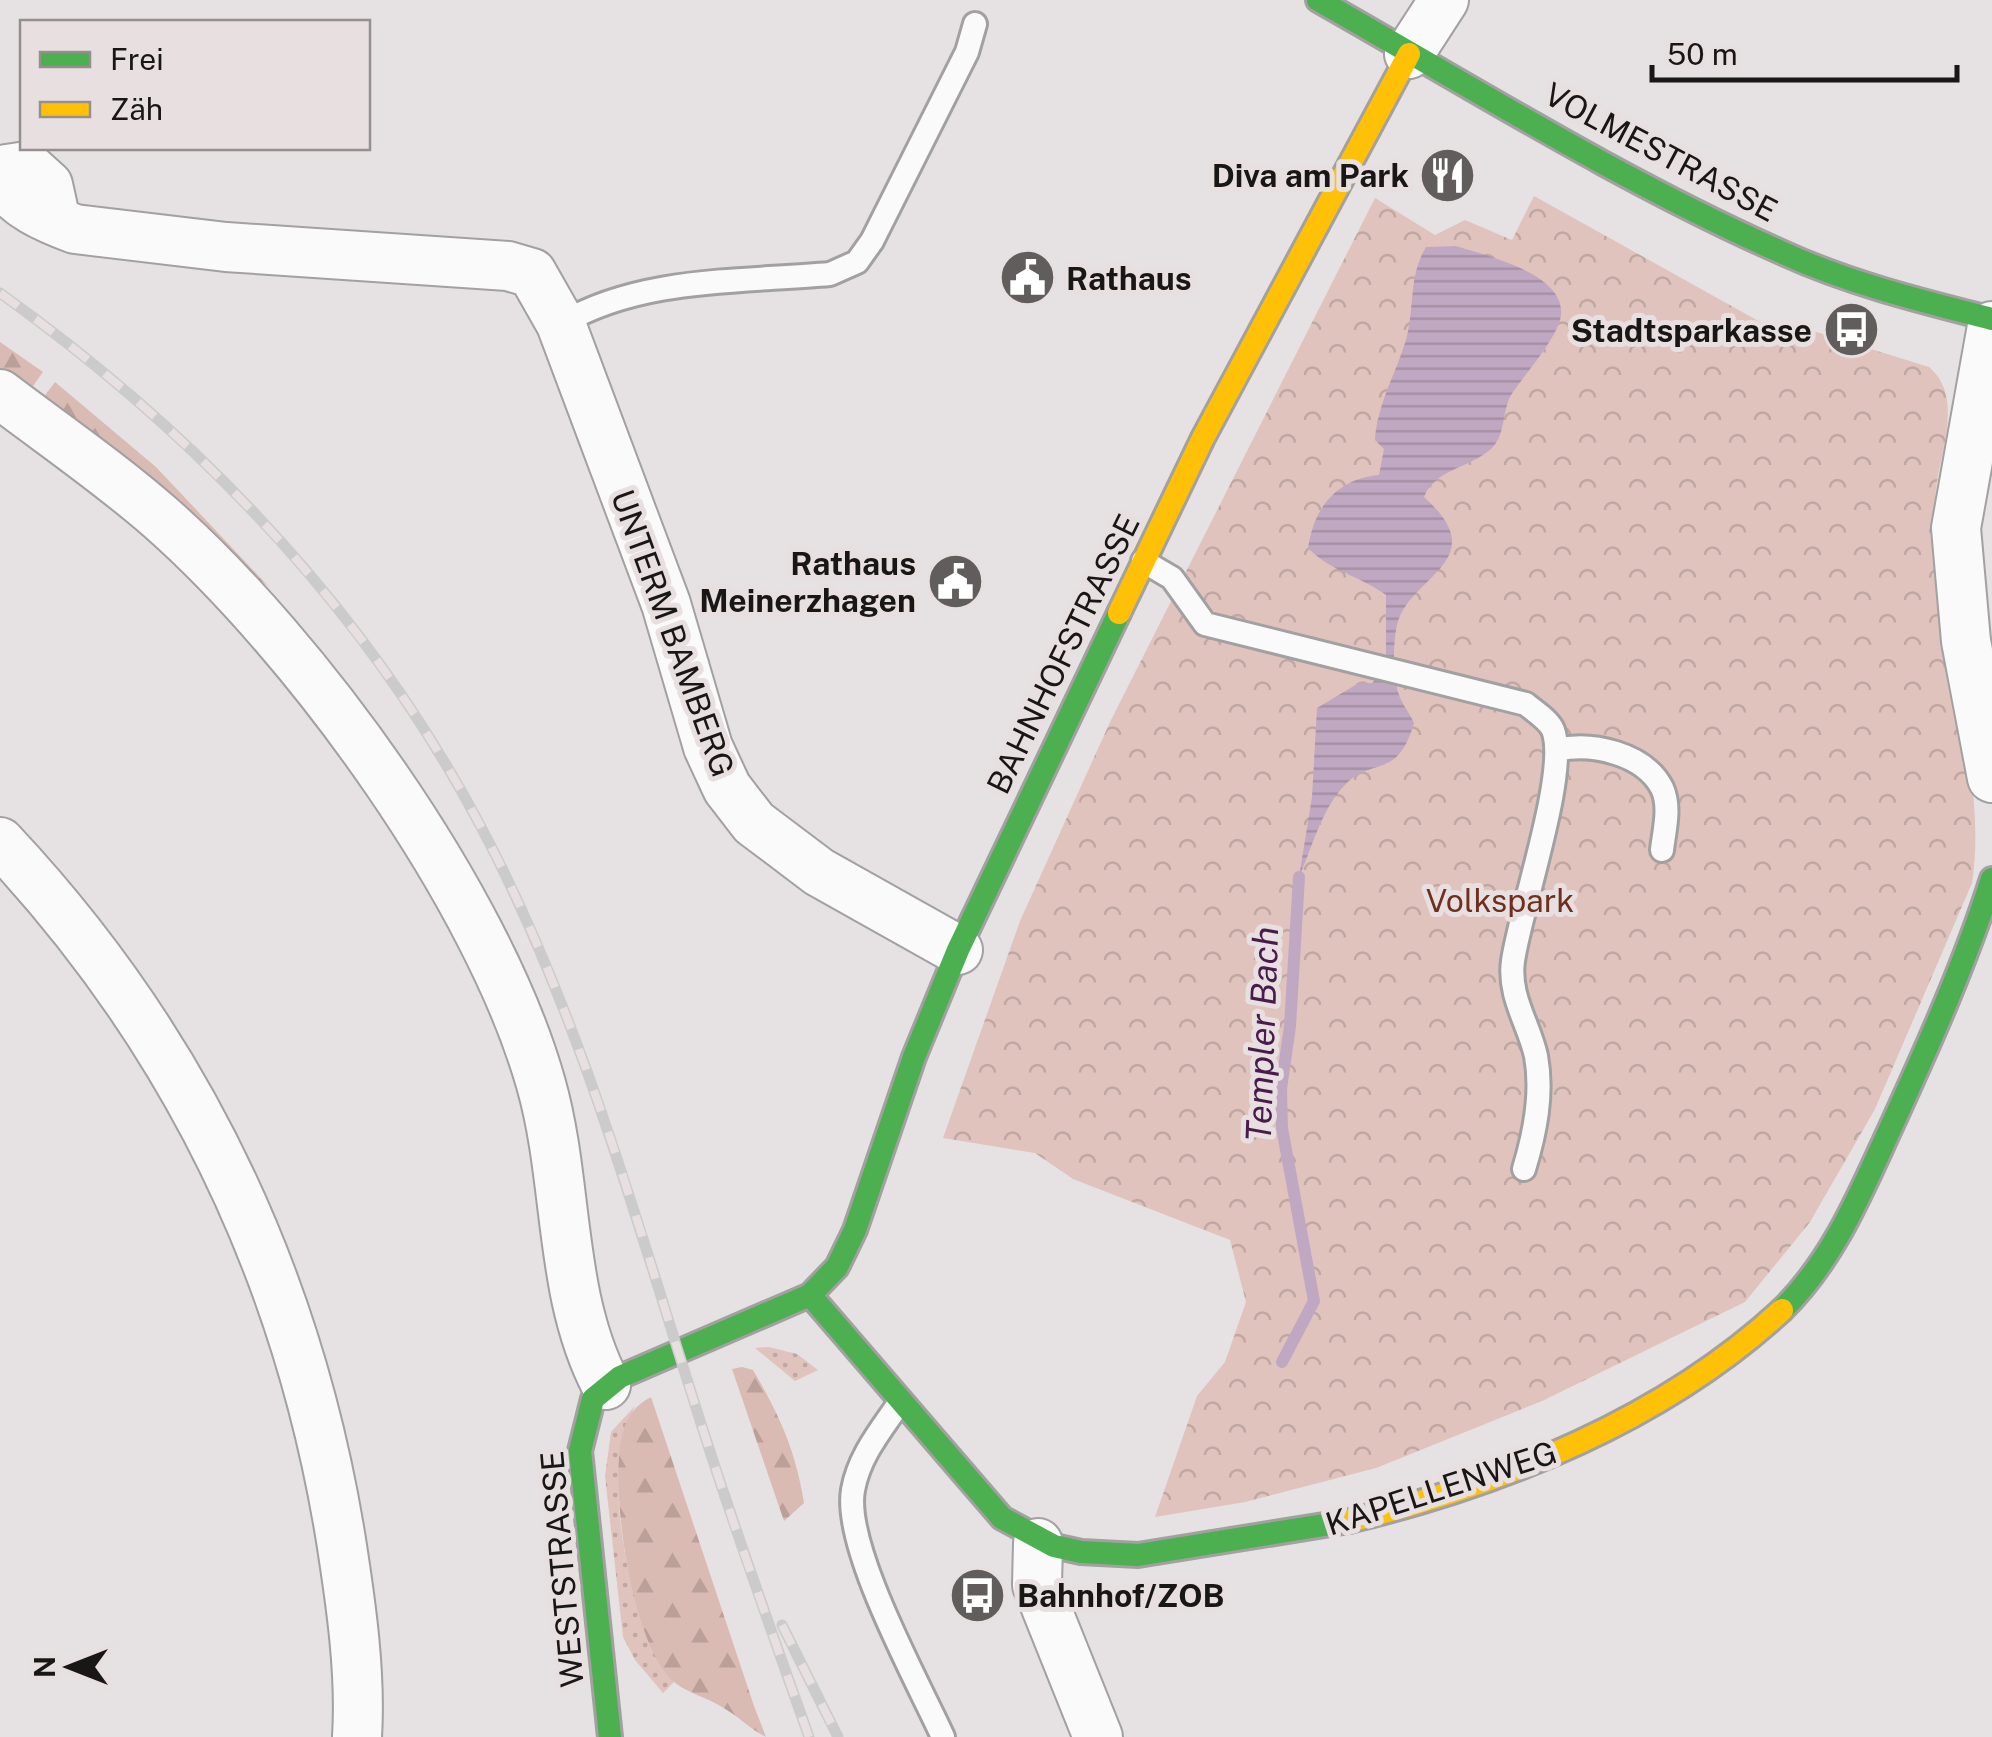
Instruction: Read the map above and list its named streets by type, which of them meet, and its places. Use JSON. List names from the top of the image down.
{
  "streets": {
    "main road": [
      "VOLMESTRASSE",
      "BAHNHOFSTRASSE",
      "KAPELLENWEG",
      "WESTSTRASSE"
    ],
    "street": ["UNTERM BAMBERG"]
  },
  "crossings": [
    ["VOLMESTRASSE", "BAHNHOFSTRASSE"],
    ["UNTERM BAMBERG", "BAHNHOFSTRASSE"],
    ["BAHNHOFSTRASSE", "KAPELLENWEG"]
  ],
  "water": ["Templer Bach"],
  "parks": ["Volkspark"],
  "places": {
    "restaurant": ["Diva am Park"],
    "public building": ["Rathaus", "Rathaus Meinerzhagen"],
    "bus stop": ["Stadtsparkasse", "Bahnhof/ZOB"]
  },
  "legend": ["Frei", "Zäh"],
  "scale_bar": "50 m",
  "north": "left"
}
